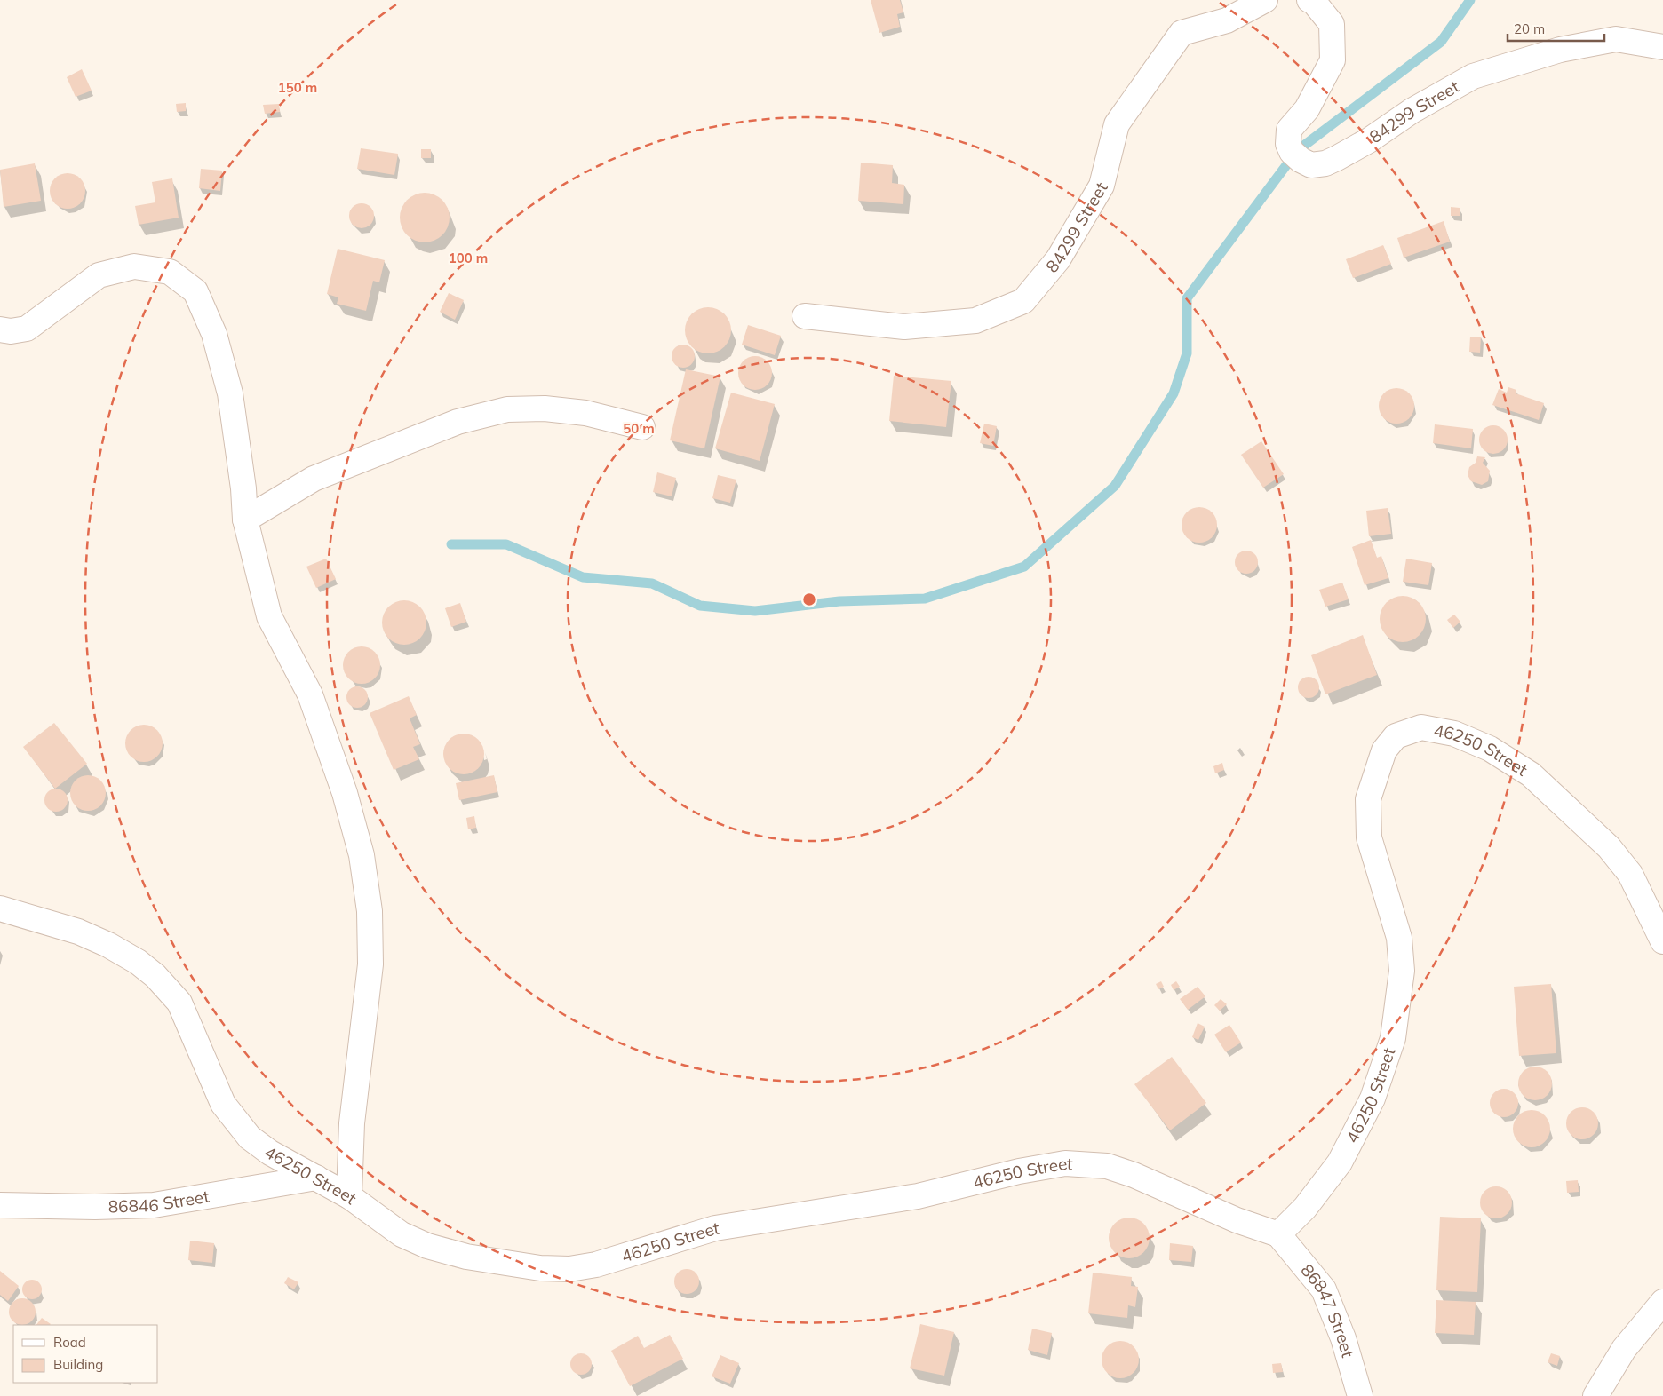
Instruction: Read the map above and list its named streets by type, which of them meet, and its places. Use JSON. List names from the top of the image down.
{
  "streets": {
    "street": [
      "84299 Street",
      "46250 Street",
      "86846 Street",
      "86847 Street"
    ]
  },
  "crossings": [
    ["46250 Street", "86846 Street"],
    ["46250 Street", "86847 Street"]
  ],
  "legend": ["Road", "Building"],
  "scale_bar": "20 m",
  "rings": ["150 m", "100 m", "50 m"]
}
